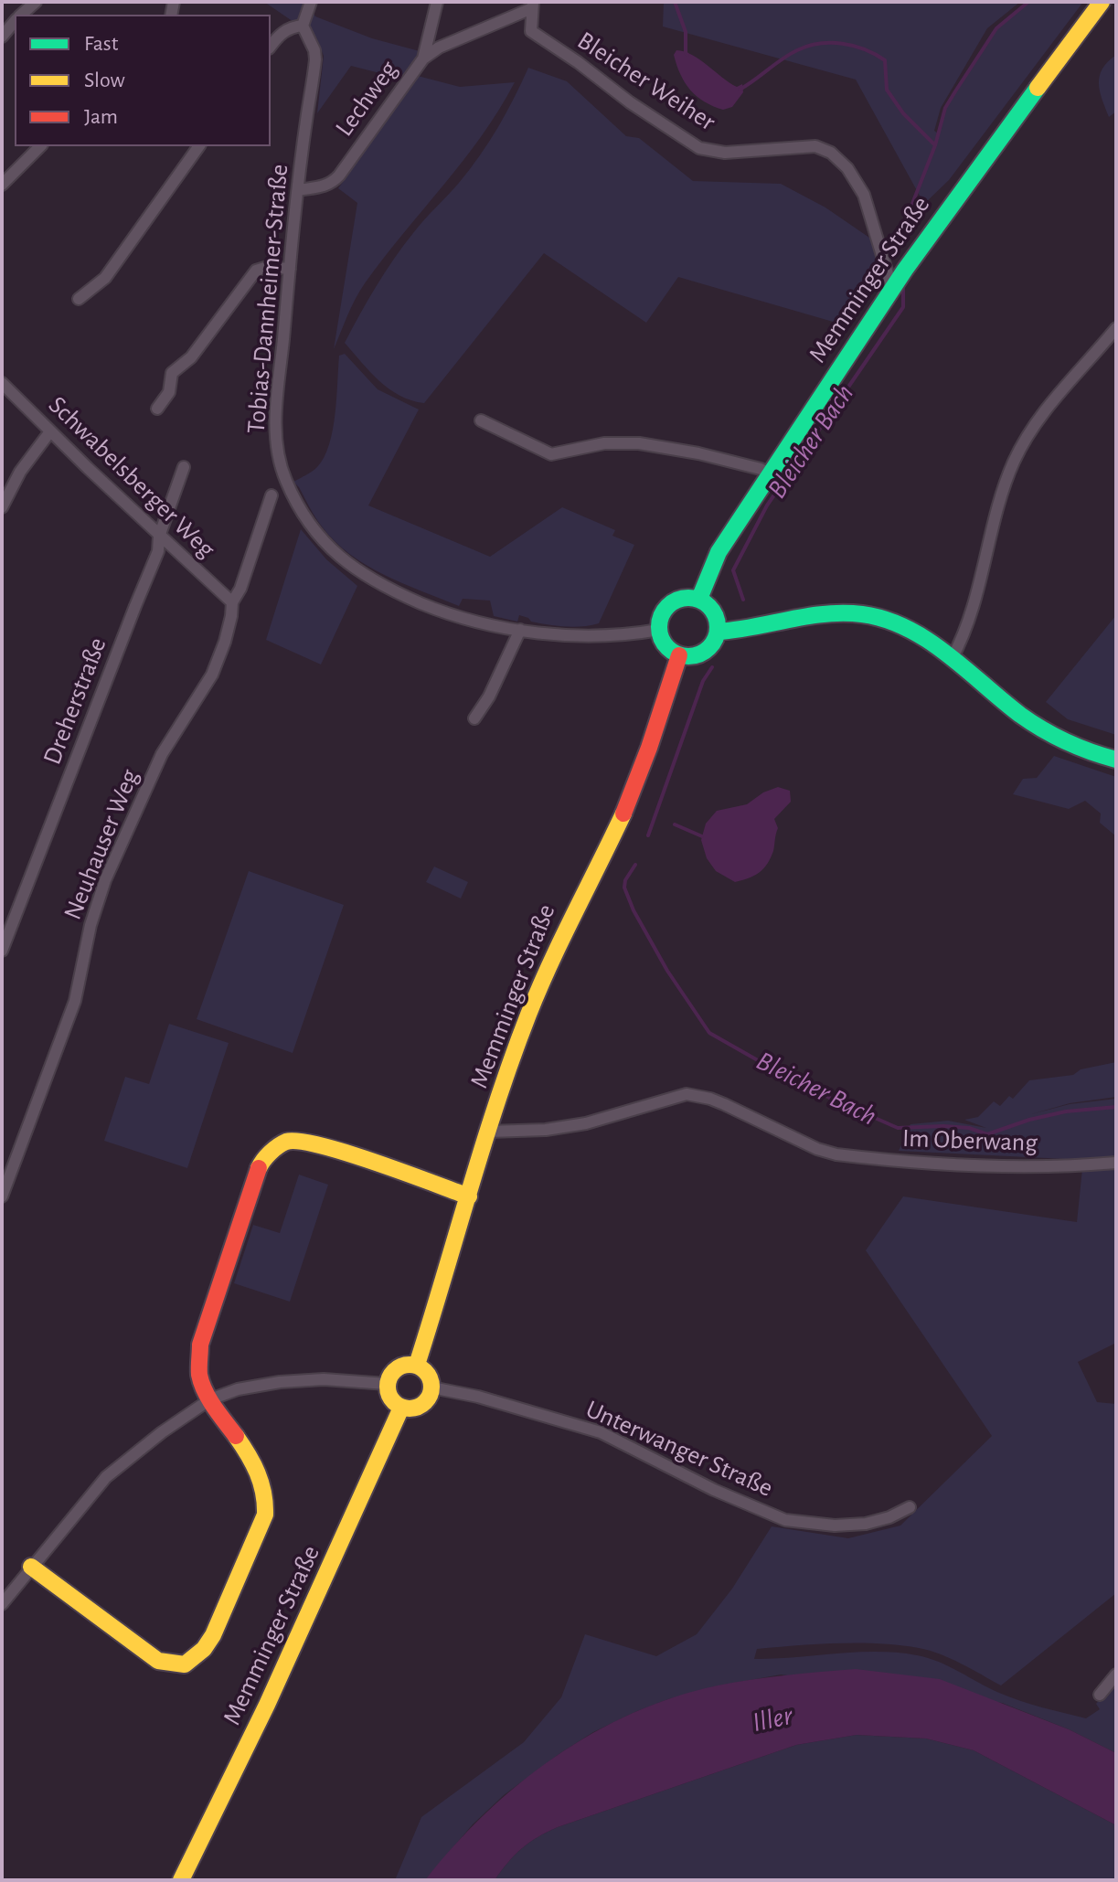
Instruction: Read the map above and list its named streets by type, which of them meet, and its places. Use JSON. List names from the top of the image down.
{
  "streets": {
    "main road": ["Memminger Straße"],
    "street": [
      "Bleicher Weiher",
      "Lechweg",
      "Tobias-Dannheimer-Straße",
      "Schwabelsberger Weg",
      "Dreherstraße",
      "Neuhauser Weg",
      "Im Oberwang",
      "Unterwanger Straße"
    ]
  },
  "crossings": [
    ["Bleicher Weiher", "Memminger Straße"],
    ["Lechweg", "Tobias-Dannheimer-Straße"],
    ["Memminger Straße", "Tobias-Dannheimer-Straße"],
    ["Memminger Straße", "Im Oberwang"],
    ["Memminger Straße", "Unterwanger Straße"],
    ["Schwabelsberger Weg", "Dreherstraße"],
    ["Schwabelsberger Weg", "Neuhauser Weg"]
  ],
  "water": ["Bleicher Bach", "Iller"],
  "legend": ["Fast", "Slow", "Jam"]
}
